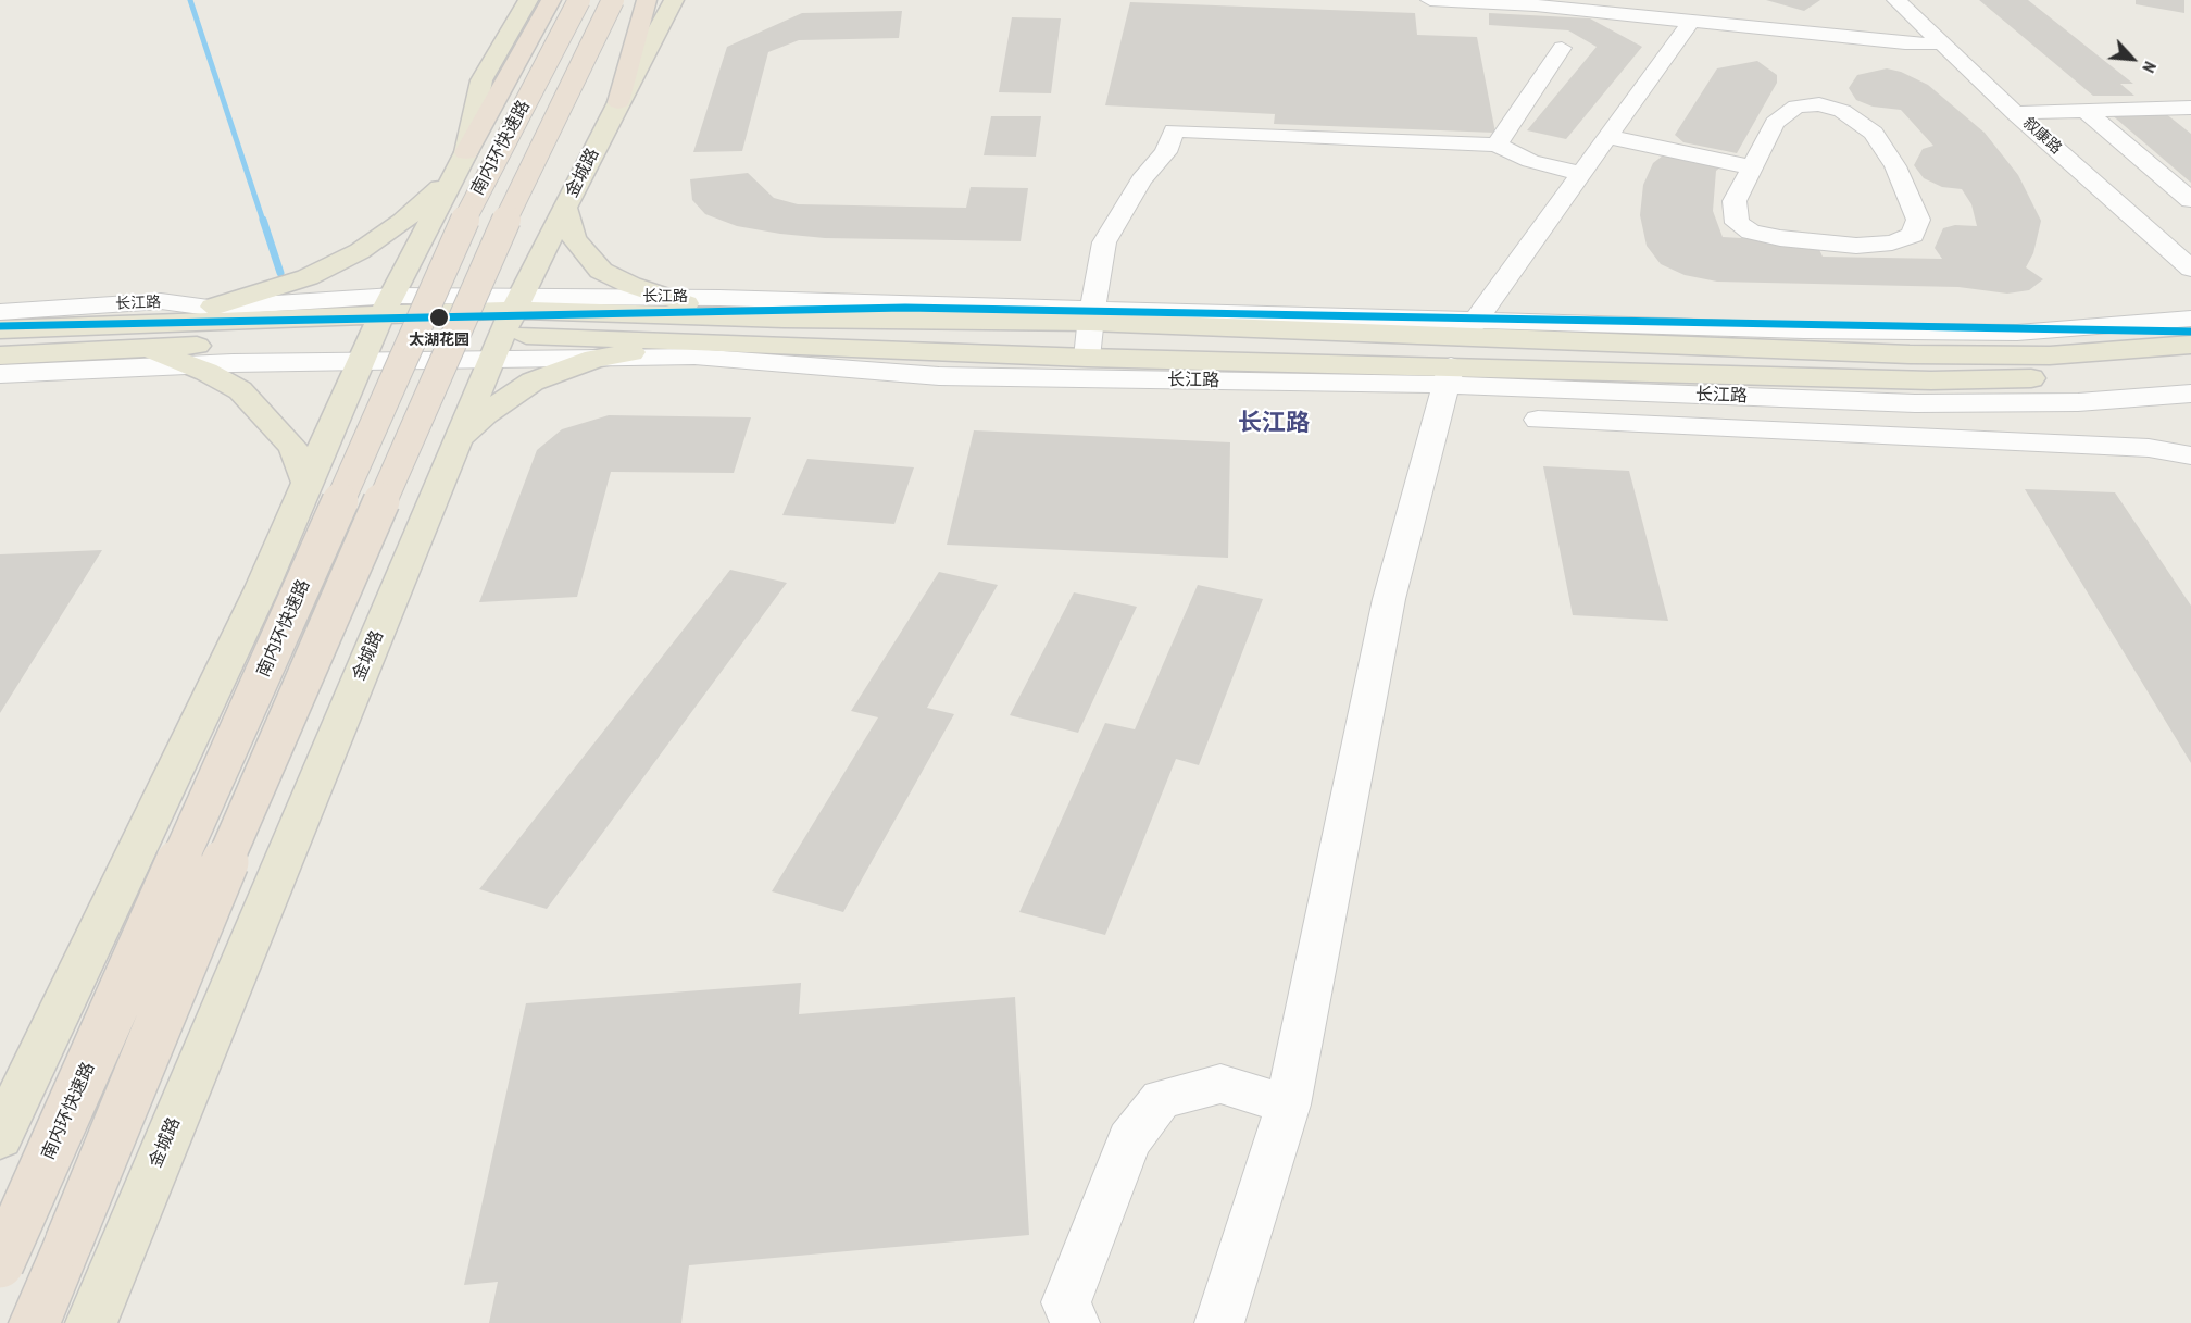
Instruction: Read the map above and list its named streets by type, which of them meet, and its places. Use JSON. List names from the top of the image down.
{
  "streets": {
    "highway": ["南内环快速路"],
    "main road": ["金城路", "长江路"],
    "street": ["叙康路"]
  },
  "crossings": [
    ["南内环快速路", "金城路"],
    ["金城路", "长江路"]
  ],
  "districts": ["长江路"],
  "places": ["太湖花园"],
  "north": "bottom right"
}
